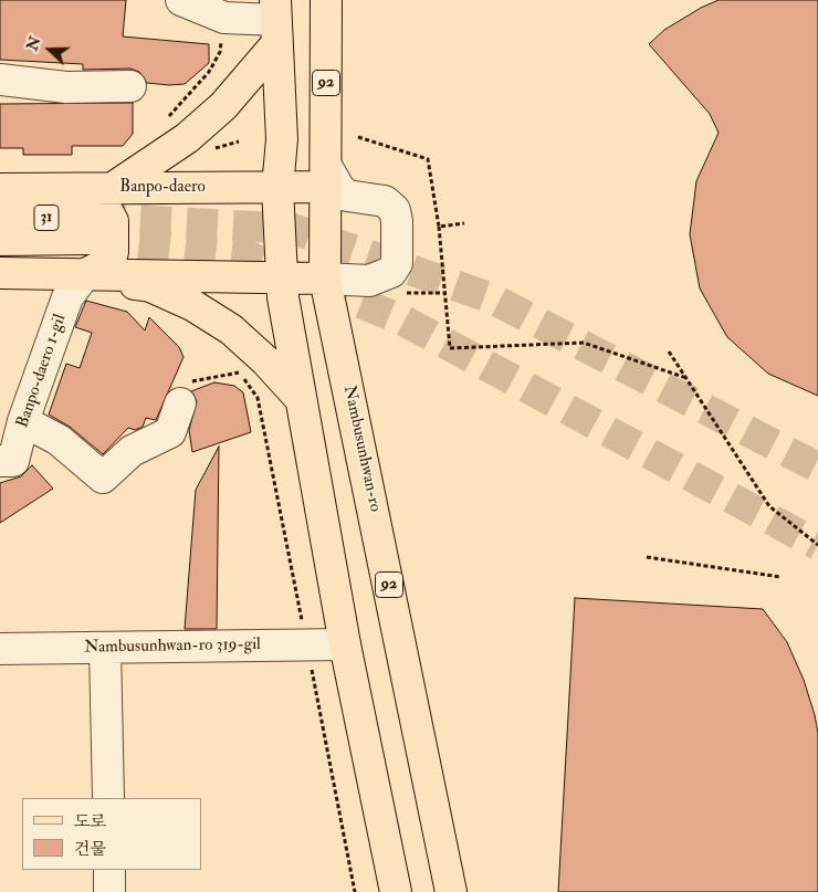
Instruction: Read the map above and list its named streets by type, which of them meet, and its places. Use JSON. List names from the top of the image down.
{
  "streets": {
    "main road": [
      "92",
      "Banpo-daero",
      "31",
      "Nambusunhwan-ro"
    ],
    "street": ["Banpo-daero 1-gil", "Nambusunhwan-ro 319-gil"]
  },
  "crossings": [
    ["Banpo-daero", "31"],
    ["Banpo-daero", "Nambusunhwan-ro"]
  ],
  "legend": ["도로", "건물"],
  "north": "left"
}
